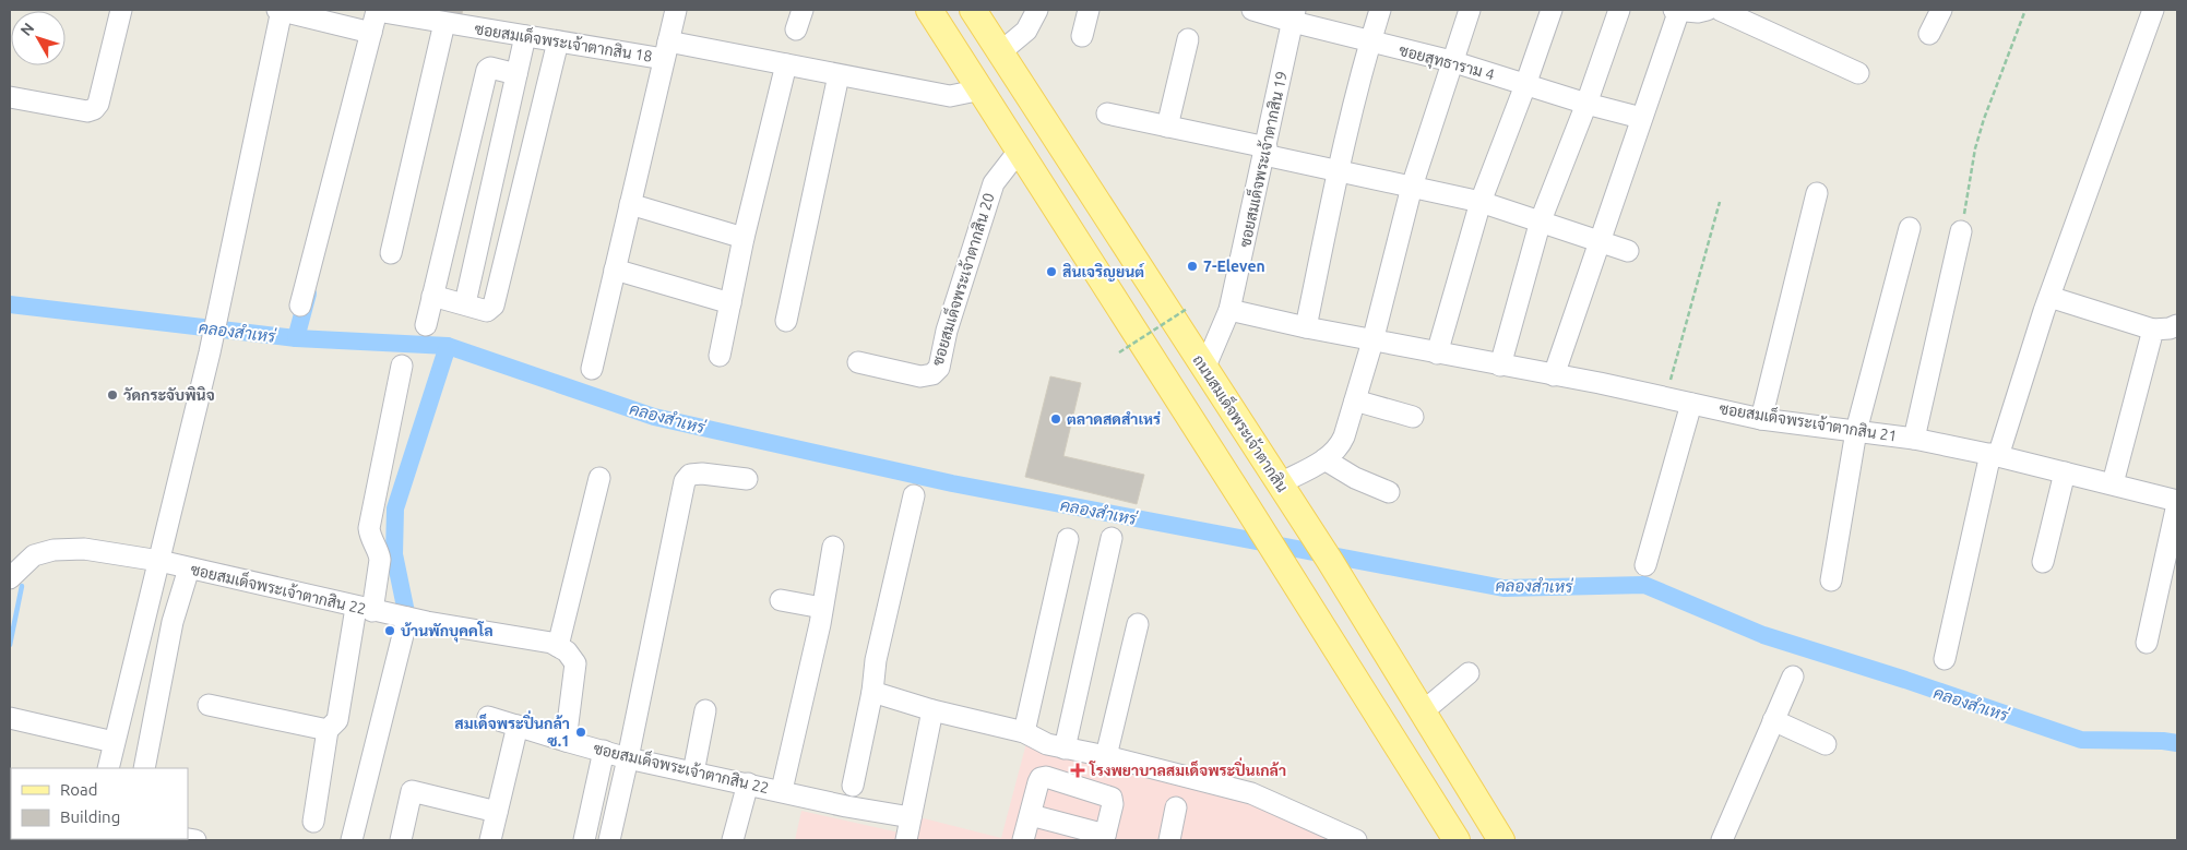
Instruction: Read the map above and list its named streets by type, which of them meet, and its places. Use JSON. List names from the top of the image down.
{
  "streets": {
    "main road": ["ถนนสมเด็จพระเจ้าตากสิน"],
    "street": [
      "ซอยสมเด็จพระเจ้าตากสิน 18",
      "ซอยสุทธาราม 4",
      "ซอยสมเด็จพระเจ้าตากสิน 19",
      "ซอยสมเด็จพระเจ้าตากสิน 20",
      "ซอยสมเด็จพระเจ้าตากสิน 21",
      "ซอยสมเด็จพระเจ้าตากสิน 22"
    ]
  },
  "crossings": [
    ["ซอยสุทธาราม 4", "ซอยสมเด็จพระเจ้าตากสิน 19"],
    ["ซอยสมเด็จพระเจ้าตากสิน 19", "ซอยสมเด็จพระเจ้าตากสิน 21"],
    ["ซอยสมเด็จพระเจ้าตากสิน 19", "ถนนสมเด็จพระเจ้าตากสิน"]
  ],
  "water": ["คลองสำเหร่"],
  "places": {
    "other": [
      "7-Eleven",
      "สินเจริญยนต์",
      "วัดกระจับพินิจ",
      "ตลาดสดสำเหร่",
      "บ้านพักบุคคโล",
      "สมเด็จพระปิ่นกล้า ซ.1"
    ],
    "health": ["โรงพยาบาลสมเด็จพระปิ่นเกล้า"]
  },
  "legend": ["Road", "Building"],
  "north": "top left"
}
